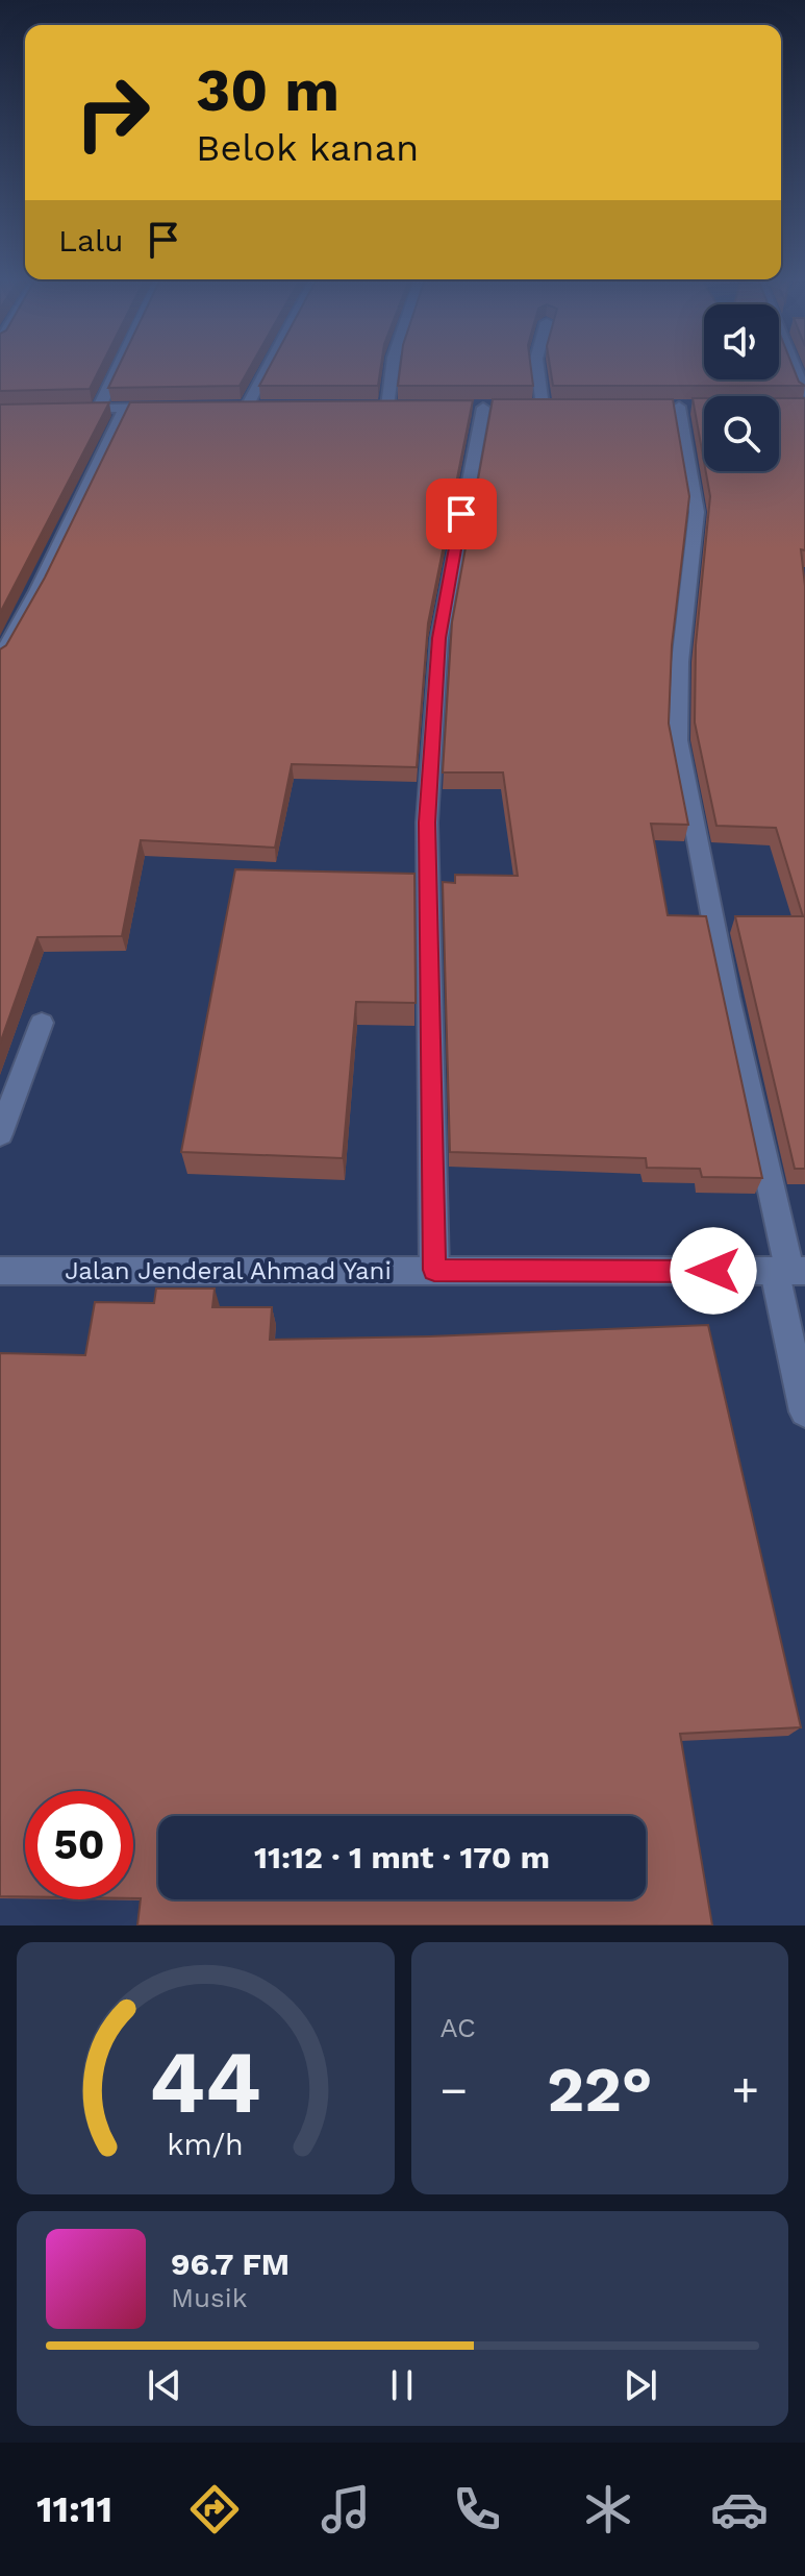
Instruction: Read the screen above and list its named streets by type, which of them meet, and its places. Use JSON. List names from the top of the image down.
{
  "streets": {
    "street": ["Jalan Jenderal Ahmad Yani"]
  },
  "page": {
    "turn": ["30 m", "Belok kanan"],
    "then": "Lalu",
    "limit": "50",
    "trip": "11:12 · 1 mnt · 170 m",
    "tile": "AC",
    "heat": ["−", "22°", "+"],
    "song": ["96.7 FM", "Musik"],
    "tabs": "11:11",
    "gauge": ["44", "km/h"]
  }
}
